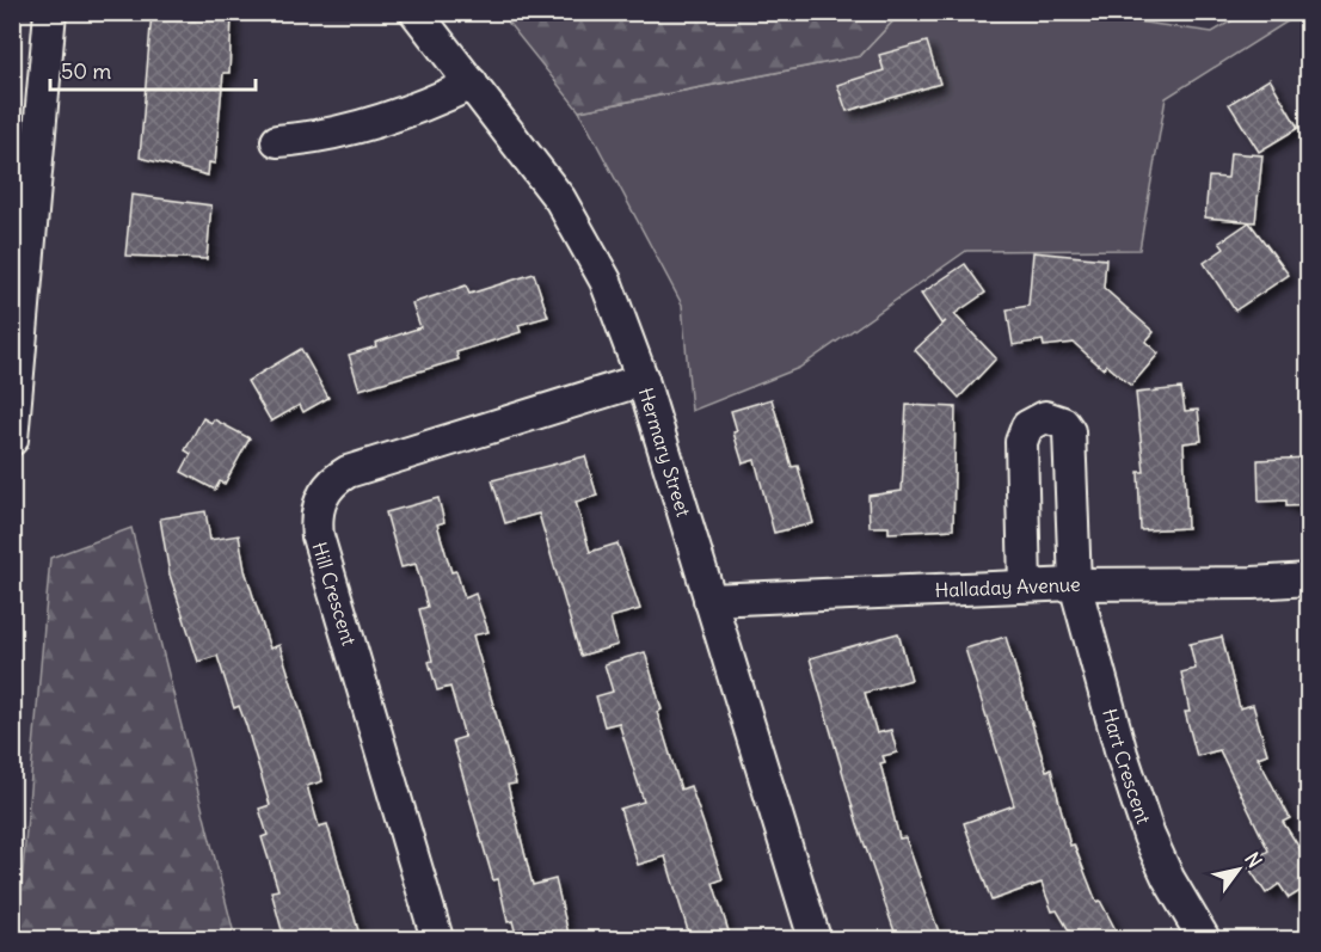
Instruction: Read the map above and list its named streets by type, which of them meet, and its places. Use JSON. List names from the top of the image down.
{
  "streets": {
    "street": [
      "Hermary Street",
      "Halladay Avenue",
      "Hill Crescent",
      "Hart Crescent"
    ]
  },
  "crossings": [
    ["Hermary Street", "Halladay Avenue"],
    ["Hermary Street", "Hill Crescent"],
    ["Halladay Avenue", "Hart Crescent"]
  ],
  "scale_bar": "50 m",
  "north": "top right"
}
